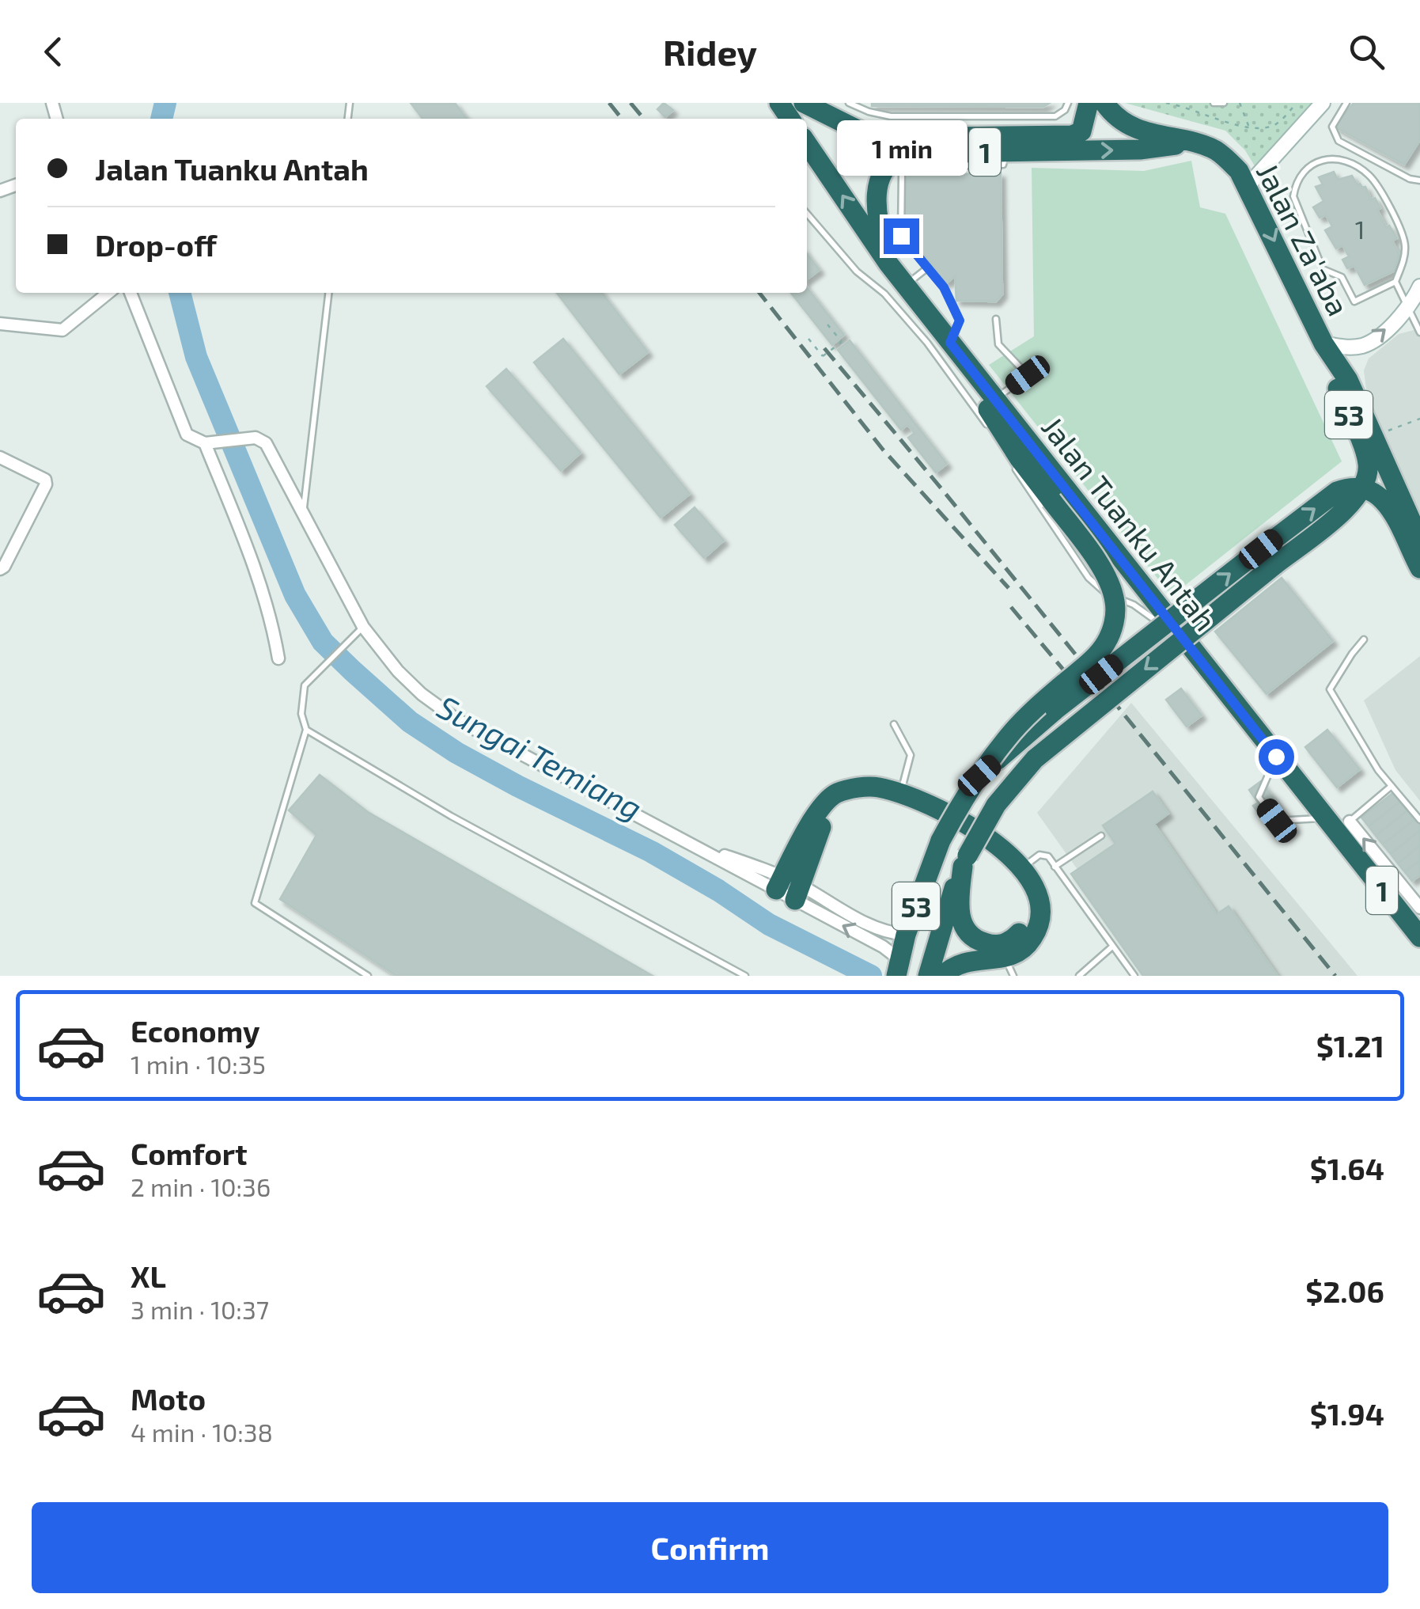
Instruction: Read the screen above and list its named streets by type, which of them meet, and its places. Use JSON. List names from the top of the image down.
{
  "streets": {
    "highway": [
      "1",
      "Jalan Za'aba",
      "53",
      "Jalan Tuanku Antah"
    ]
  },
  "crossings": [
    ["1", "Jalan Za'aba"],
    ["1", "Jalan Tuanku Antah"],
    ["Jalan Za'aba", "53"]
  ],
  "water": ["Sungai Temiang"],
  "house_numbers": ["1"],
  "page": {
    "header": "Ridey",
    "banner": ["Jalan Tuanku Antah", "Drop-off"],
    "bubble": "1 min",
    "list": [
      {
        "name": "Economy",
        "note": "1 min · 10:35",
        "value": "$1.21"
      },
      {
        "name": "Comfort",
        "note": "2 min · 10:36",
        "value": "$1.64"
      },
      {
        "name": "XL",
        "note": "3 min · 10:37",
        "value": "$2.06"
      },
      {
        "name": "Moto",
        "note": "4 min · 10:38",
        "value": "$1.94"
      }
    ],
    "buttons": "Confirm"
  }
}
